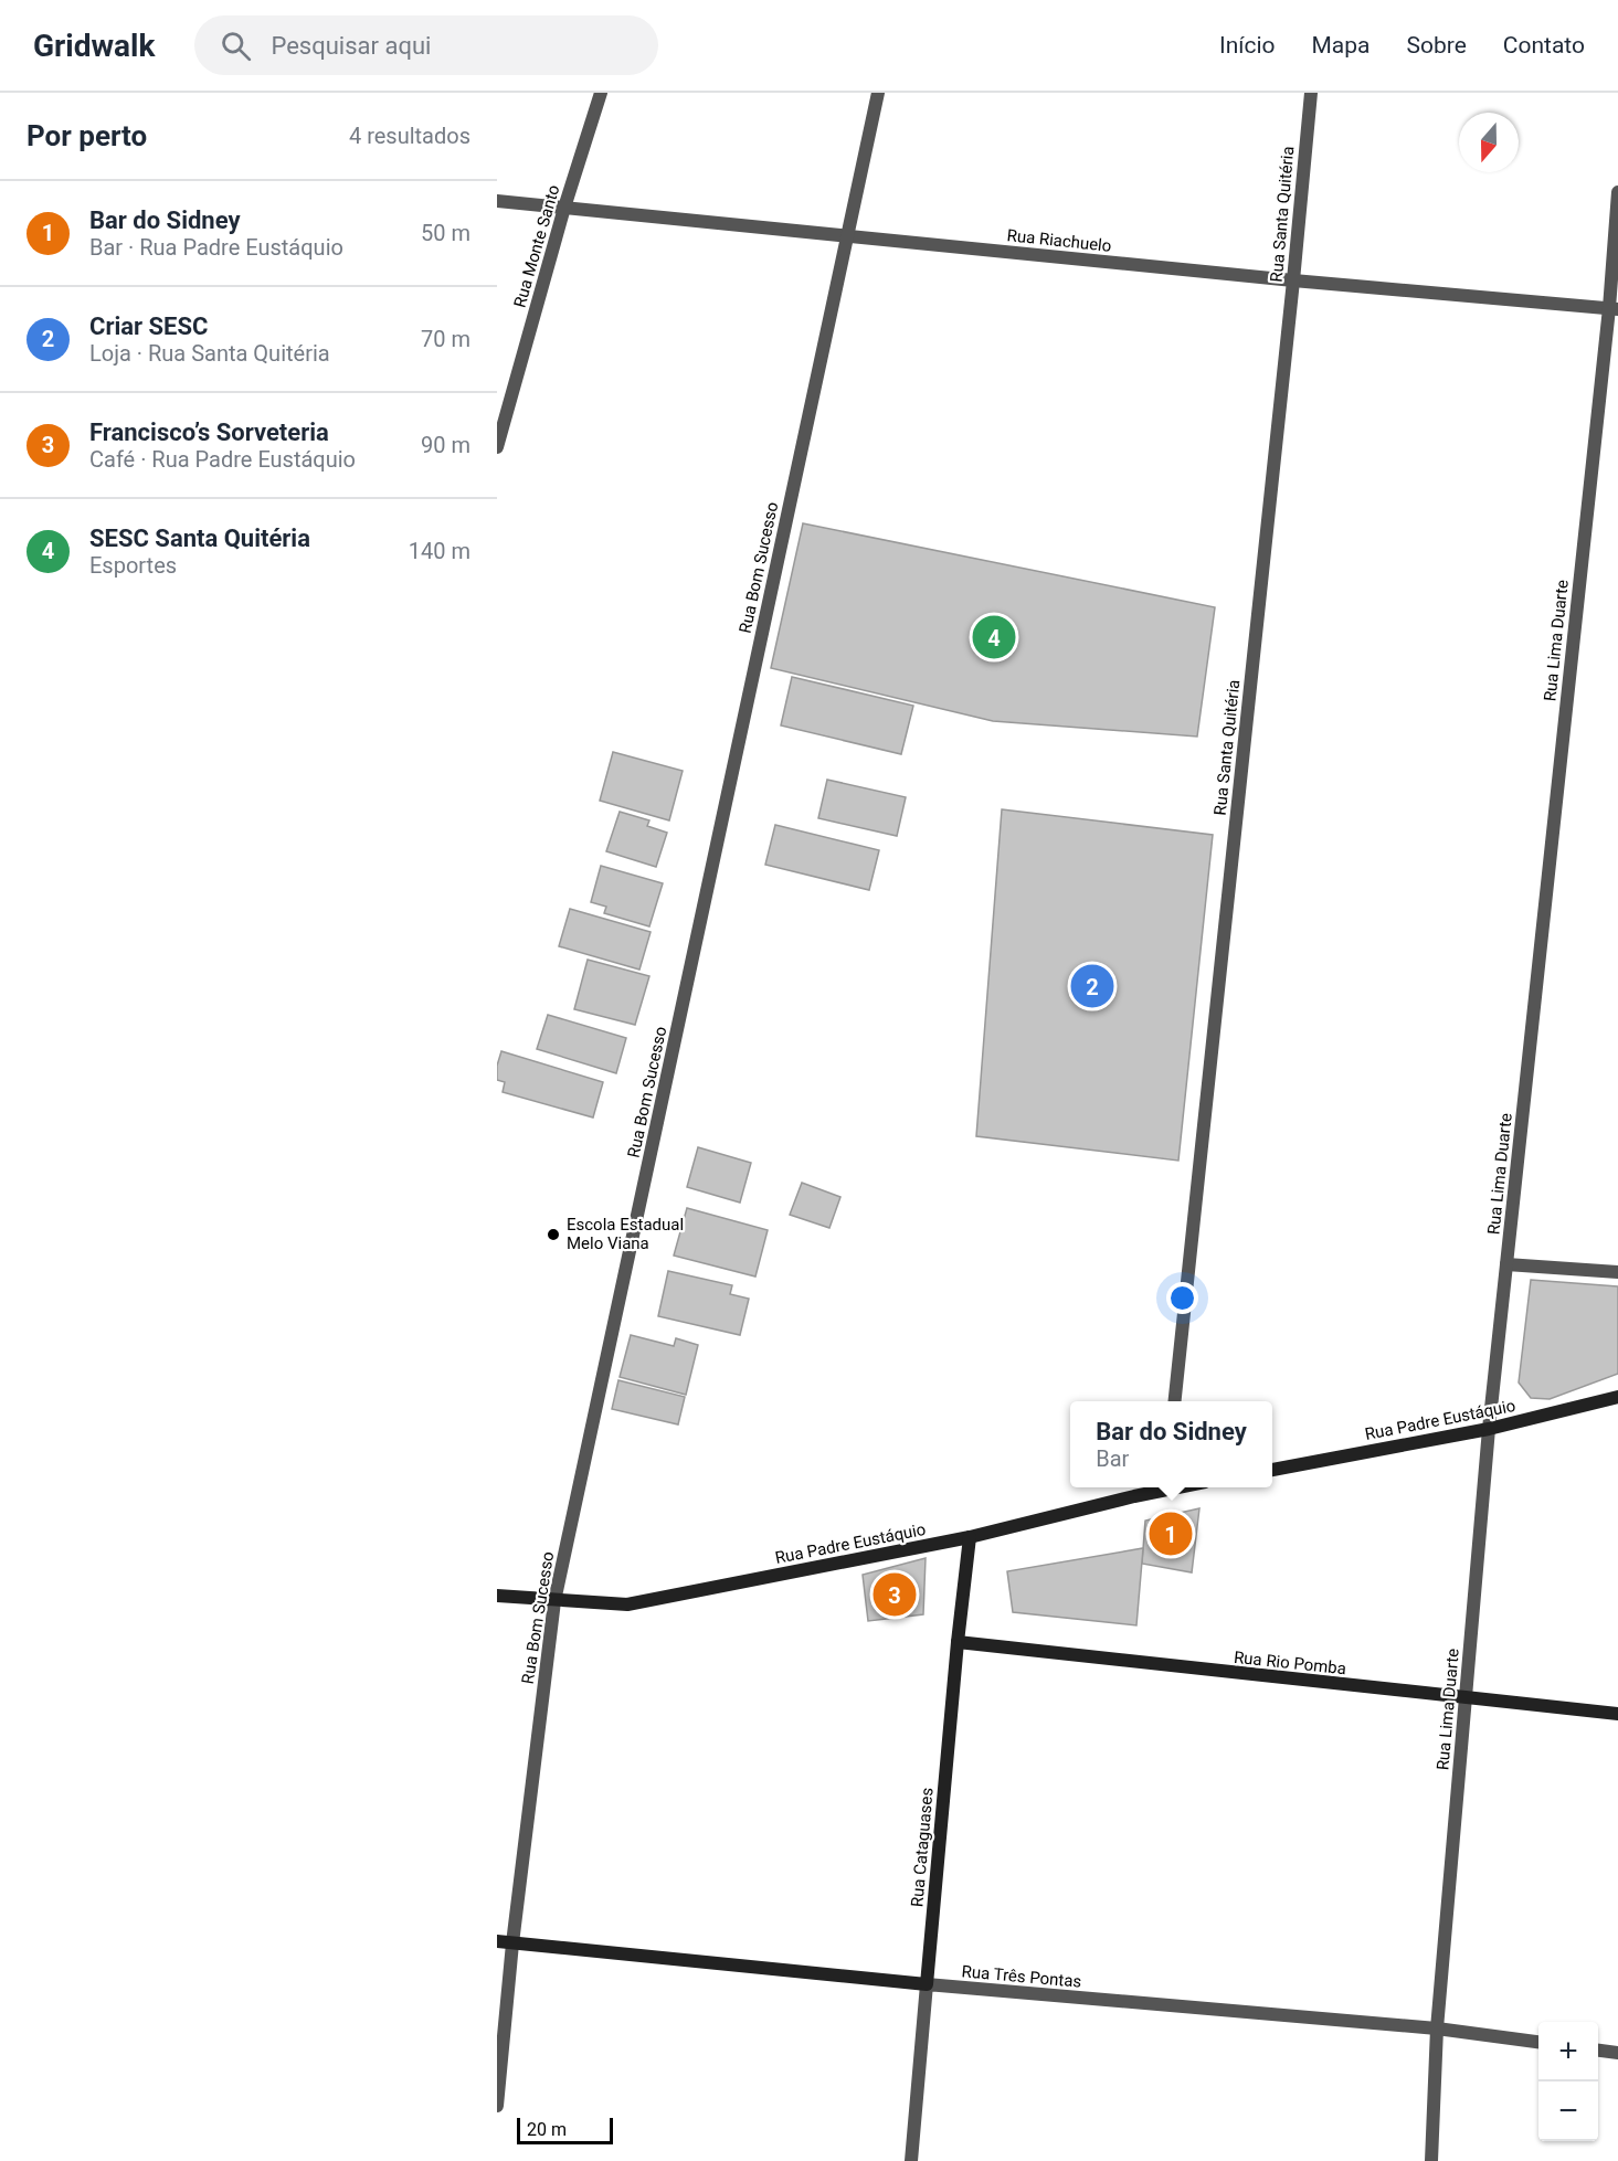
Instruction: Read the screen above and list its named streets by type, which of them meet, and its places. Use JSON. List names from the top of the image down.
{
  "streets": {
    "main road": [
      "Rua Padre Eustáquio",
      "Rua Rio Pomba",
      "Rua Cataguases",
      "Rua Três Pontas"
    ],
    "street": [
      "Rua Santa Quitéria",
      "Rua Riachuelo",
      "Rua Monte Santo",
      "Rua Bom Sucesso",
      "Rua Lima Duarte"
    ]
  },
  "crossings": [
    ["Rua Santa Quitéria", "Rua Riachuelo"],
    ["Rua Riachuelo", "Rua Monte Santo"],
    ["Rua Riachuelo", "Rua Bom Sucesso"],
    ["Rua Riachuelo", "Rua Lima Duarte"],
    ["Rua Bom Sucesso", "Rua Padre Eustáquio"],
    ["Rua Bom Sucesso", "Rua Três Pontas"],
    ["Rua Lima Duarte", "Rua Padre Eustáquio"],
    ["Rua Lima Duarte", "Rua Rio Pomba"],
    ["Rua Lima Duarte", "Rua Três Pontas"],
    ["Rua Padre Eustáquio", "Rua Cataguases"],
    ["Rua Rio Pomba", "Rua Cataguases"],
    ["Rua Cataguases", "Rua Três Pontas"]
  ],
  "places": ["Escola Estadual Melo Viana"],
  "scale_bar": "20 m",
  "north": "bottom",
  "page": {
    "header": "Gridwalk",
    "search": "Pesquisar aqui",
    "nav": [
      "Início",
      "Mapa",
      "Sobre",
      "Contato"
    ],
    "heading": ["Por perto", "4 resultados"],
    "list": [
      {
        "mark": "1",
        "name": "Bar do Sidney",
        "note": "Bar · Rua Padre Eustáquio",
        "value": "50 m"
      },
      {
        "mark": "2",
        "name": "Criar SESC",
        "note": "Loja · Rua Santa Quitéria",
        "value": "70 m"
      },
      {
        "mark": "3",
        "name": "Francisco’s Sorveteria",
        "note": "Café · Rua Padre Eustáquio",
        "value": "90 m"
      },
      {
        "mark": "4",
        "name": "SESC Santa Quitéria",
        "note": "Esportes",
        "value": "140 m"
      }
    ],
    "pins": [
      "4",
      "2",
      "1",
      "3"
    ],
    "popup": ["Bar do Sidney", "Bar"],
    "map_buttons": ["+", "−"],
    "scale": "20 m"
  }
}
